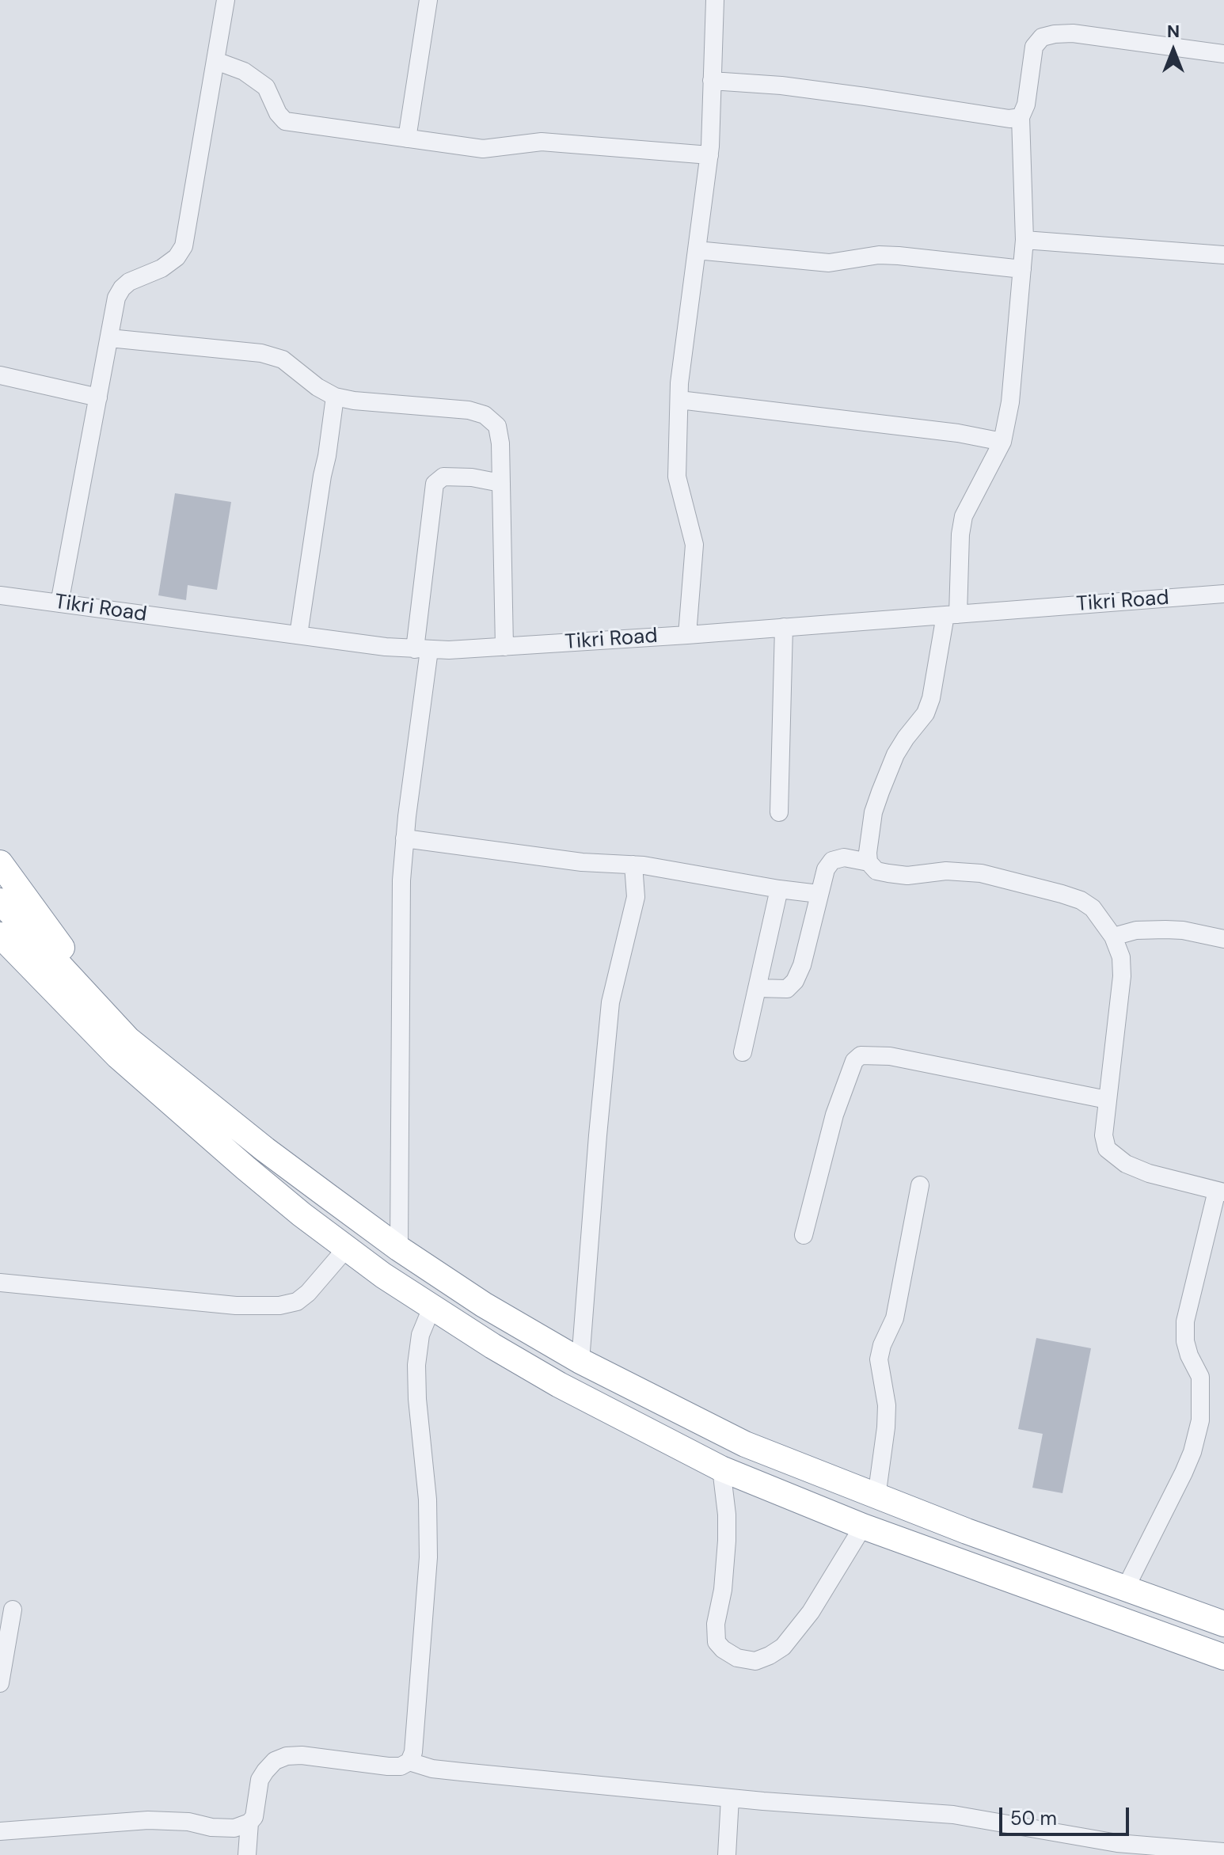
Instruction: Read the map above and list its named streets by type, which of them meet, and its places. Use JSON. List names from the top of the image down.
{
  "streets": {
    "street": ["Tikri Road"]
  },
  "scale_bar": "50 m",
  "north": "top"
}
